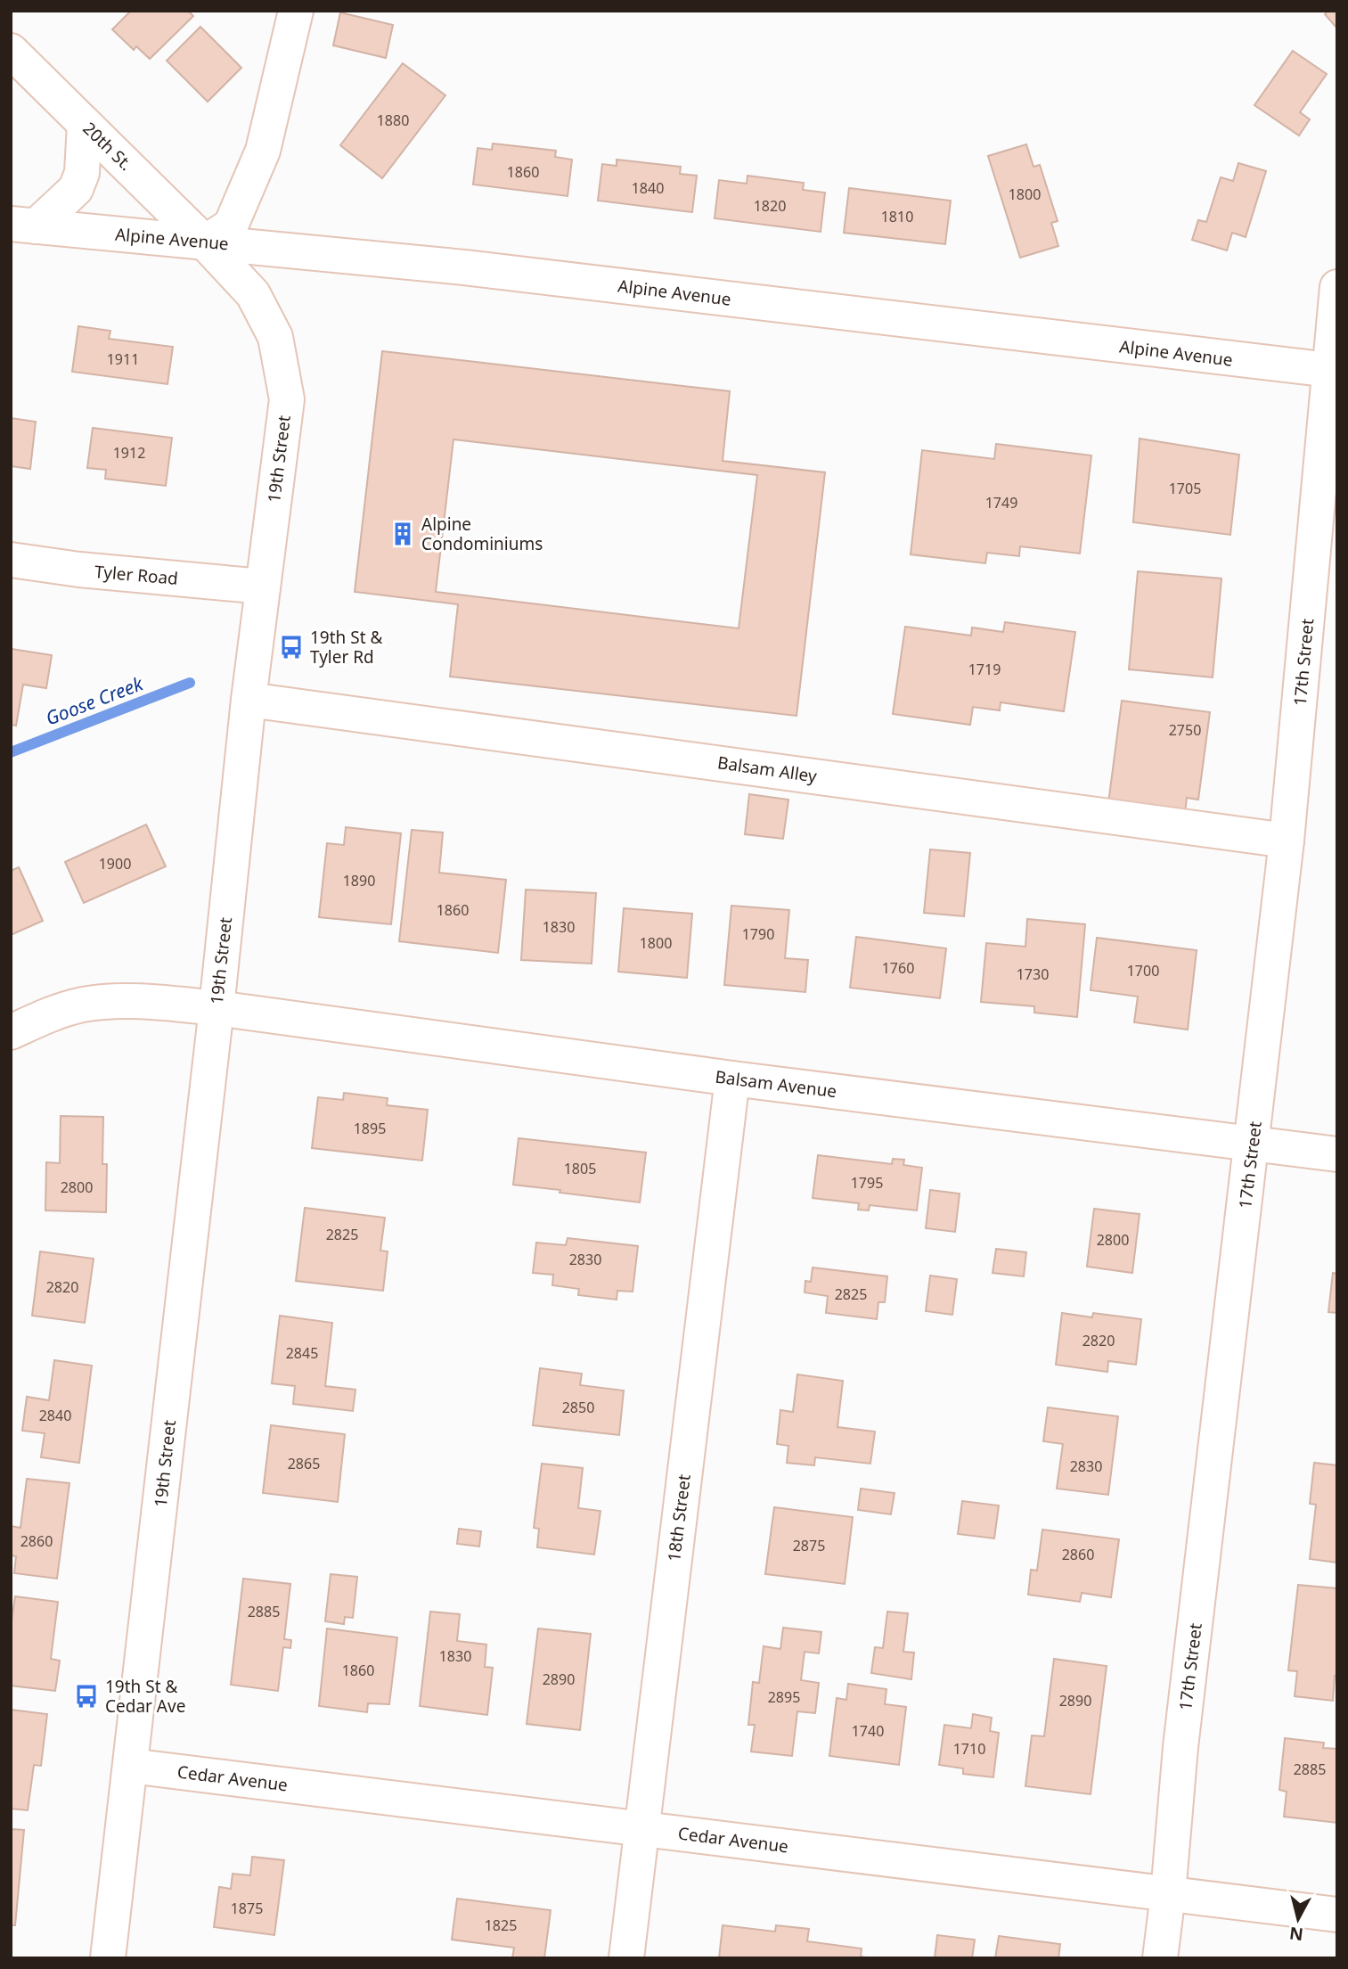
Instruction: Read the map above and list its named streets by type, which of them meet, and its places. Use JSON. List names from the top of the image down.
{
  "streets": {
    "street": [
      "20th St.",
      "Alpine Avenue",
      "19th Street",
      "Tyler Road",
      "17th Street",
      "Balsam Alley",
      "Balsam Avenue",
      "18th Street",
      "Cedar Avenue"
    ]
  },
  "crossings": [
    ["20th St.", "Alpine Avenue"],
    ["20th St.", "19th Street"],
    ["Alpine Avenue", "19th Street"],
    ["Alpine Avenue", "17th Street"],
    ["19th Street", "Tyler Road"],
    ["19th Street", "Balsam Alley"],
    ["19th Street", "Balsam Avenue"],
    ["19th Street", "Cedar Avenue"],
    ["17th Street", "Balsam Alley"],
    ["17th Street", "Balsam Avenue"],
    ["17th Street", "Cedar Avenue"],
    ["Balsam Avenue", "18th Street"],
    ["18th Street", "Cedar Avenue"]
  ],
  "water": ["Goose Creek"],
  "places": {
    "building": ["Alpine Condominiums"],
    "bus stop": ["19th St & Tyler Rd", "19th St & Cedar Ave"]
  },
  "house_numbers": [
    "1880",
    "1860",
    "1840",
    "1800",
    "1820",
    "1810",
    "1911",
    "1912",
    "1705",
    "1749",
    "1719",
    "2750",
    "1900",
    "1890",
    "1860",
    "1830",
    "1790",
    "1800",
    "1760",
    "1700",
    "1730",
    "1895",
    "1805",
    "1795",
    "2800",
    "2825",
    "2800",
    "2830",
    "2820",
    "2825",
    "2820",
    "2845",
    "2850",
    "2840",
    "2865",
    "2830",
    "2860",
    "2875",
    "2860",
    "2885",
    "1830",
    "1860",
    "2890",
    "2895",
    "2890",
    "1740",
    "1710",
    "2885",
    "1875",
    "1825"
  ],
  "north": "bottom"
}
